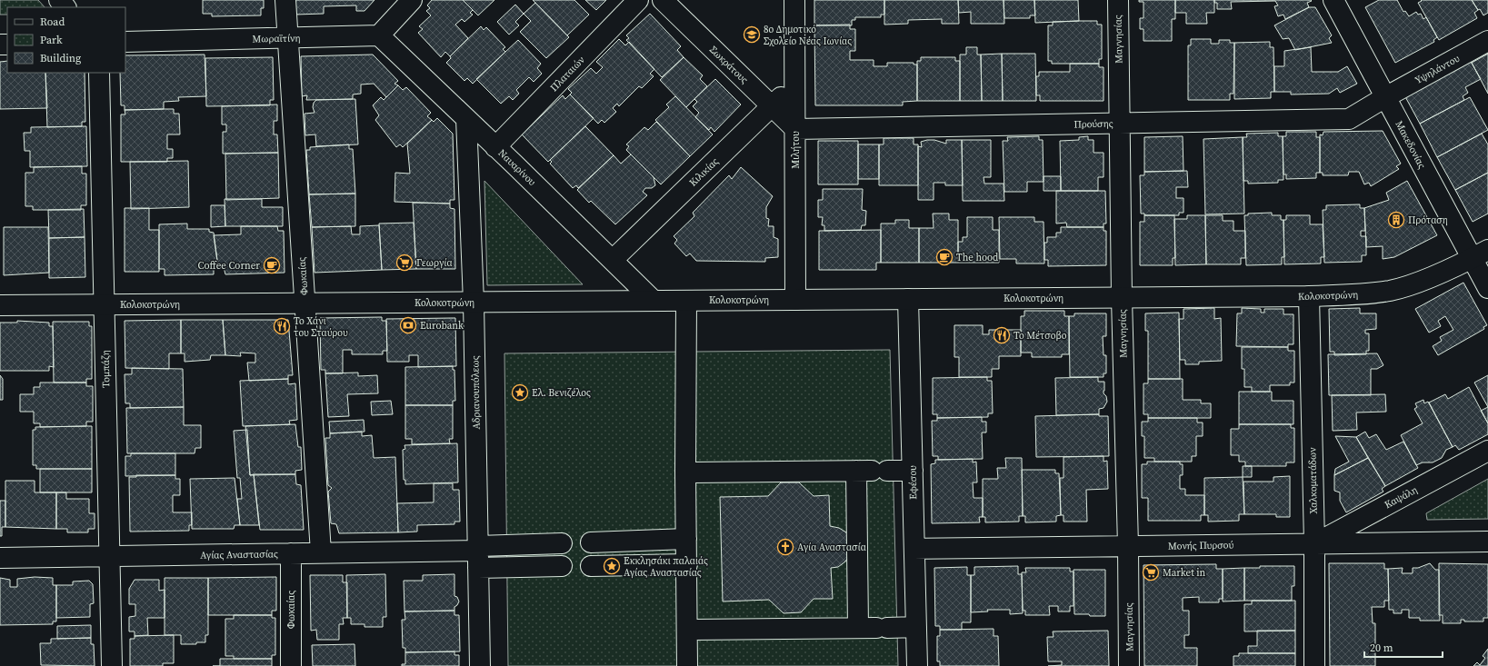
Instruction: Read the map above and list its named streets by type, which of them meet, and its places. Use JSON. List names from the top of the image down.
{
  "streets": {
    "street": [
      "Μωραϊτίνη",
      "Μαγνησίας",
      "Σωκράτους",
      "Υψηλάντου",
      "Πλαταιών",
      "Προύσης",
      "Μακεδονίας",
      "Μιλήτου",
      "Ναυαρίνου",
      "Κιλικίας",
      "Φωκαίας",
      "Κολοκοτρώνη",
      "Τομπάζη",
      "Αδριανουπόλεως",
      "Χαλκοματάδων",
      "Εφέσου",
      "Καψάλη",
      "Μονής Πυρσού",
      "Αγίας Αναστασίας"
    ]
  },
  "crossings": [
    ["Μωραϊτίνη", "Ναυαρίνου"],
    ["Μωραϊτίνη", "Φωκαίας"],
    ["Μαγνησίας", "Προύσης"],
    ["Μαγνησίας", "Κολοκοτρώνη"],
    ["Μαγνησίας", "Μονής Πυρσού"],
    ["Σωκράτους", "Προύσης"],
    ["Σωκράτους", "Μιλήτου"],
    ["Σωκράτους", "Κιλικίας"],
    ["Υψηλάντου", "Προύσης"],
    ["Υψηλάντου", "Μακεδονίας"],
    ["Πλαταιών", "Ναυαρίνου"],
    ["Προύσης", "Μακεδονίας"],
    ["Προύσης", "Μιλήτου"],
    ["Μακεδονίας", "Κολοκοτρώνη"],
    ["Μιλήτου", "Κιλικίας"],
    ["Μιλήτου", "Κολοκοτρώνη"],
    ["Ναυαρίνου", "Κιλικίας"],
    ["Ναυαρίνου", "Κολοκοτρώνη"],
    ["Ναυαρίνου", "Αδριανουπόλεως"],
    ["Φωκαίας", "Κολοκοτρώνη"],
    ["Φωκαίας", "Αγίας Αναστασίας"],
    ["Κολοκοτρώνη", "Τομπάζη"],
    ["Κολοκοτρώνη", "Αδριανουπόλεως"],
    ["Κολοκοτρώνη", "Χαλκοματάδων"],
    ["Κολοκοτρώνη", "Εφέσου"],
    ["Τομπάζη", "Αγίας Αναστασίας"],
    ["Αδριανουπόλεως", "Αγίας Αναστασίας"],
    ["Χαλκοματάδων", "Καψάλη"],
    ["Χαλκοματάδων", "Μονής Πυρσού"],
    ["Εφέσου", "Μονής Πυρσού"],
    ["Καψάλη", "Μονής Πυρσού"]
  ],
  "places": {
    "school or university": ["8ο Δημοτικό Σχολείο Νέας Ιωνίας"],
    "building": ["Πρόταση"],
    "cafe": ["The hood", "Coffee Corner"],
    "supermarket": ["Γεωργία", "Market in"],
    "bank": ["Eurobank"],
    "restaurant": ["Το Χάνι του Σταύρου", "Το Μέτσοβο"],
    "place": ["Ελ. Βενιζέλος", "Εκκλησάκι παλαιάς Αγίας Αναστασίας"],
    "church": ["Αγία Αναστασία"]
  },
  "legend": ["Road", "Park", "Building"],
  "scale_bar": "20 m"
}
